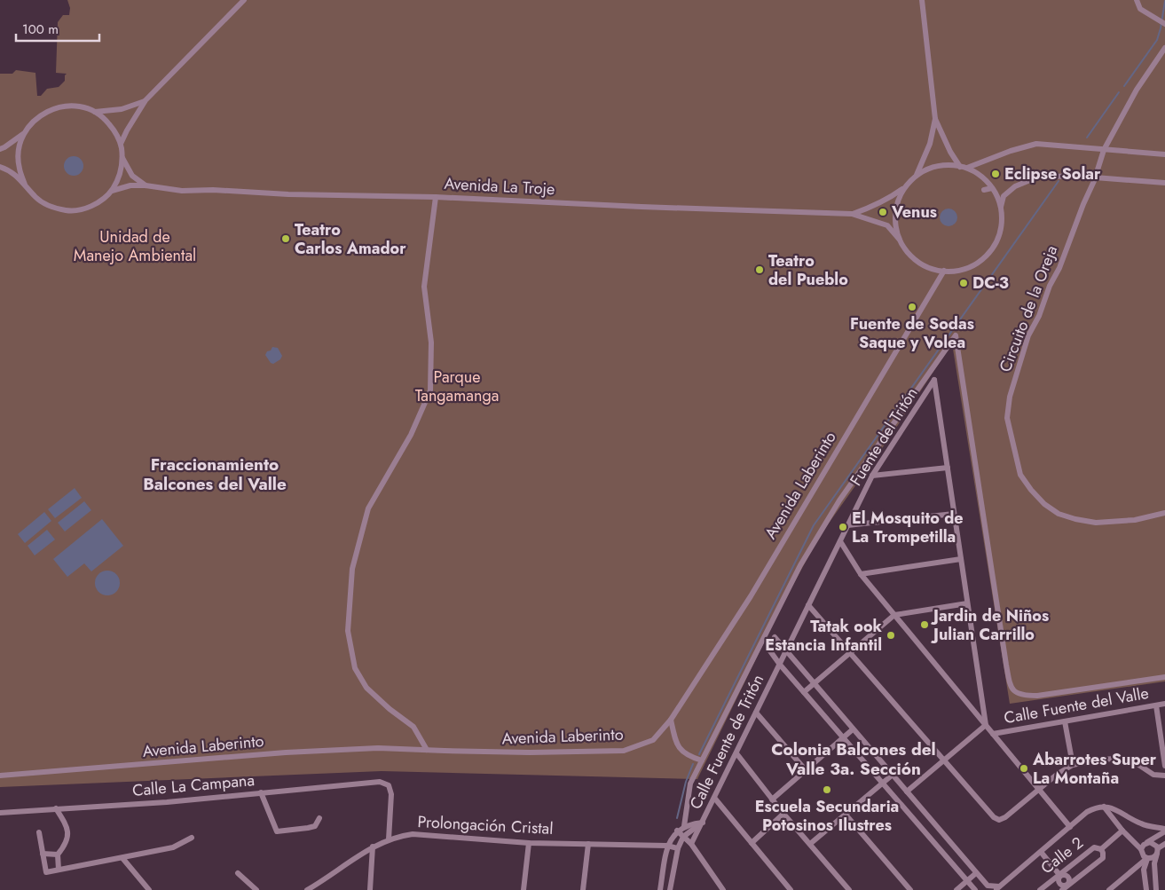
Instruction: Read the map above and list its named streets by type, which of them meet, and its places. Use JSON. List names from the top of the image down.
{
  "streets": {
    "street": [
      "Avenida La Troje",
      "Circuito de la Oreja",
      "Fuente del Tritón",
      "Avenida Laberinto",
      "Calle Fuente del Valle",
      "Calle Fuente de Tritón",
      "Calle La Campana",
      "Prolongación Cristal",
      "Calle 2"
    ]
  },
  "crossings": [
    ["Avenida La Troje", "Avenida Laberinto"],
    ["Fuente del Tritón", "Calle Fuente de Tritón"],
    ["Calle La Campana", "Prolongación Cristal"]
  ],
  "districts": ["Fraccionamiento Balcones del Valle", "Colonia Balcones del Valle 3a. Sección"],
  "parks": ["Unidad de Manejo Ambiental", "Parque Tangamanga"],
  "places": [
    "Eclipse Solar",
    "Venus",
    "Teatro Carlos Amador",
    "Teatro del Pueblo",
    "DC-3",
    "Fuente de Sodas Saque y Volea",
    "El Mosquito de La Trompetilla",
    "Jardin de Niños Julian Carrillo",
    "Tatak ook Estancia Infantil",
    "Abarrotes Super La Montaña",
    "Escuela Secundaria Potosinos Ilustres"
  ],
  "scale_bar": "100 m"
}
